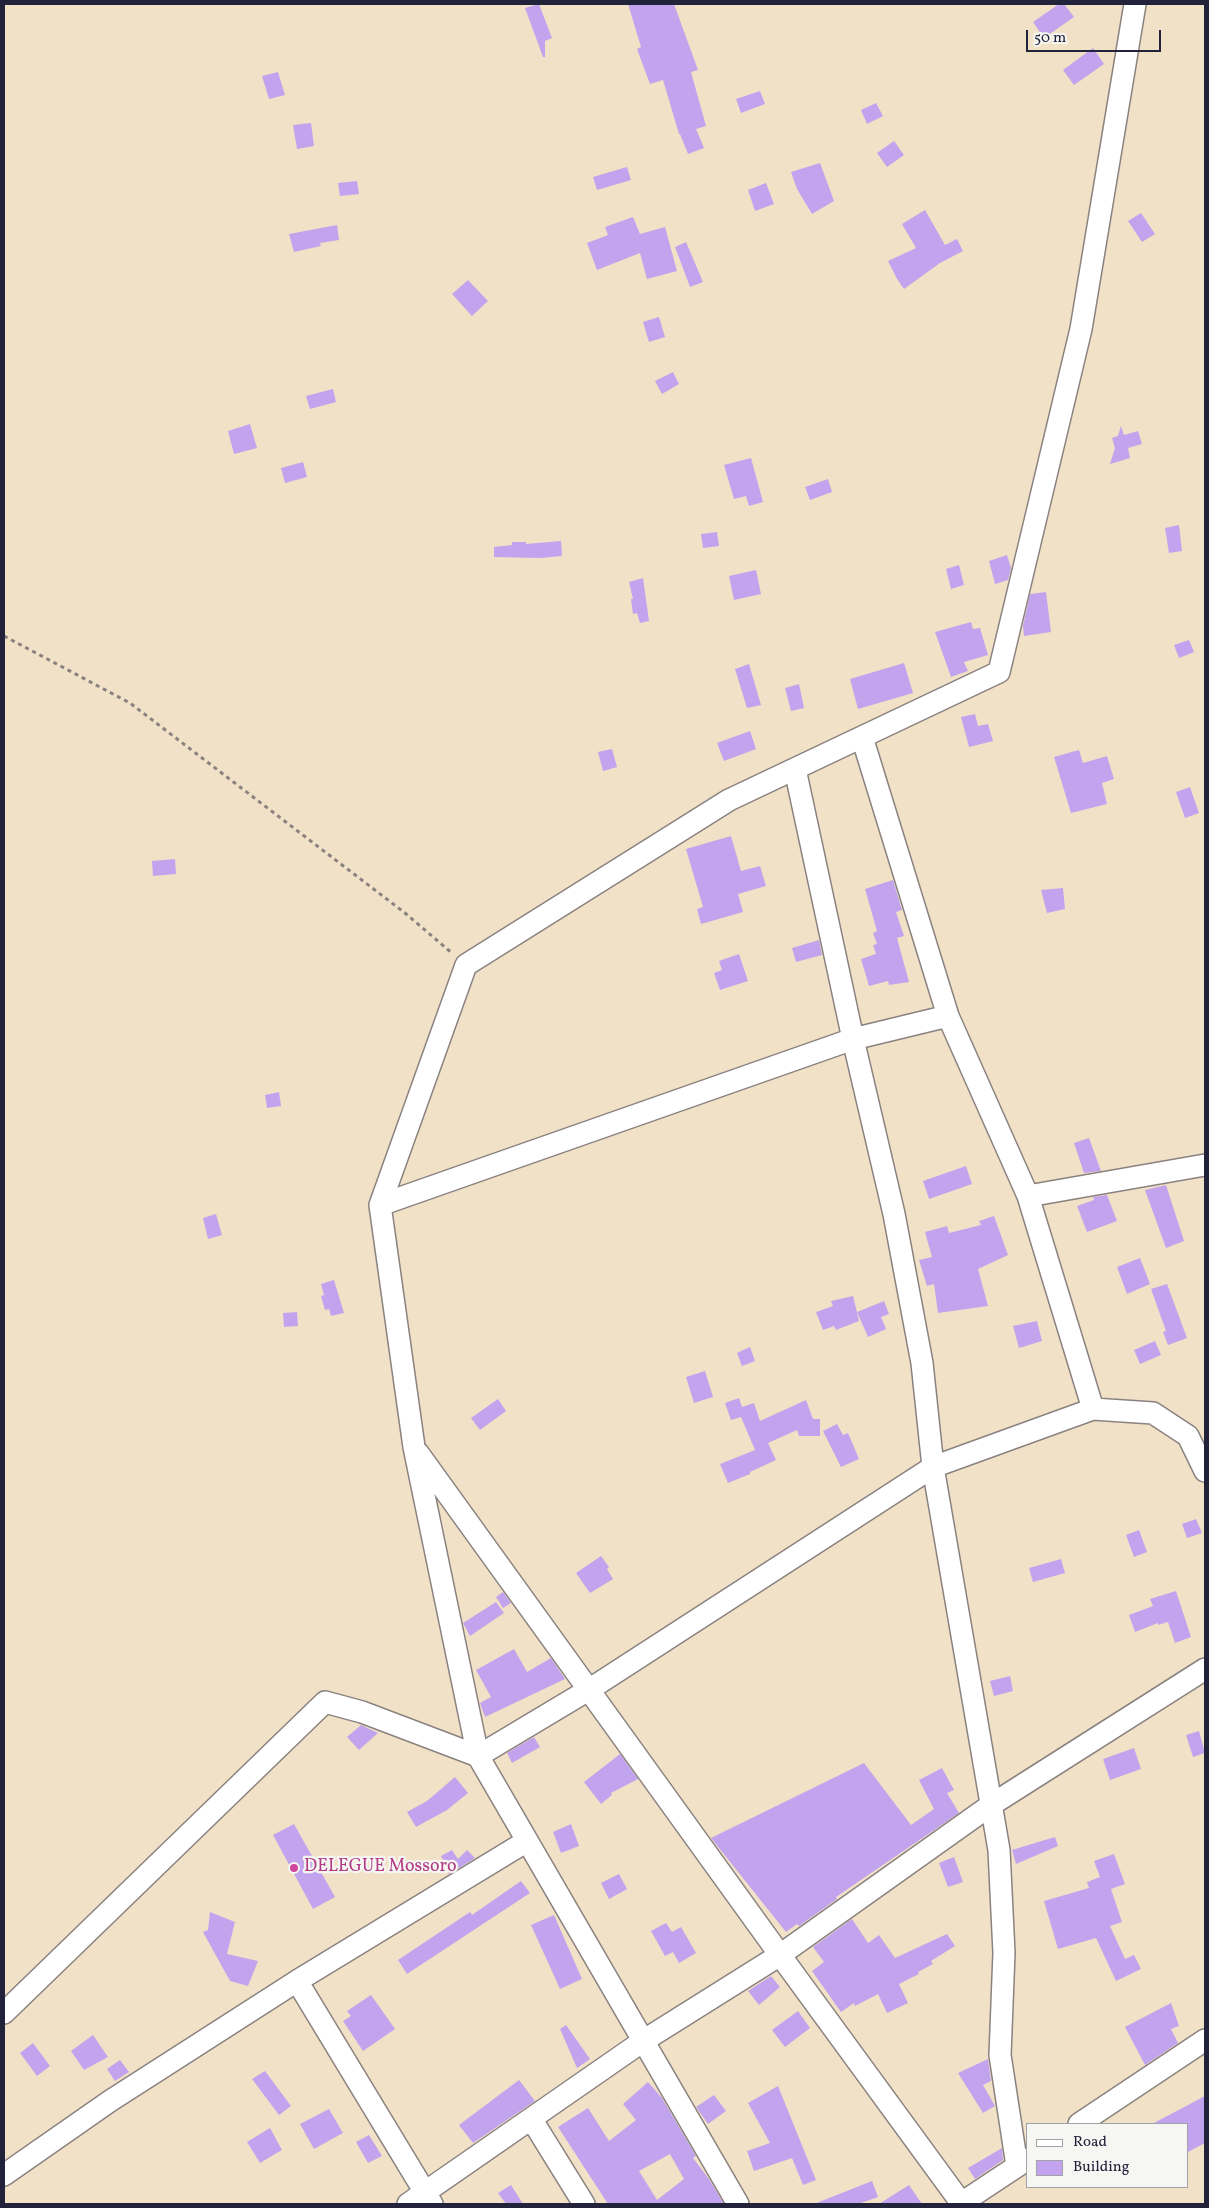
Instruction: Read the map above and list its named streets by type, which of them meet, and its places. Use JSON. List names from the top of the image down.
{
  "places": ["DELEGUE Mossoro"],
  "legend": ["Road", "Building"],
  "scale_bar": "50 m"
}
